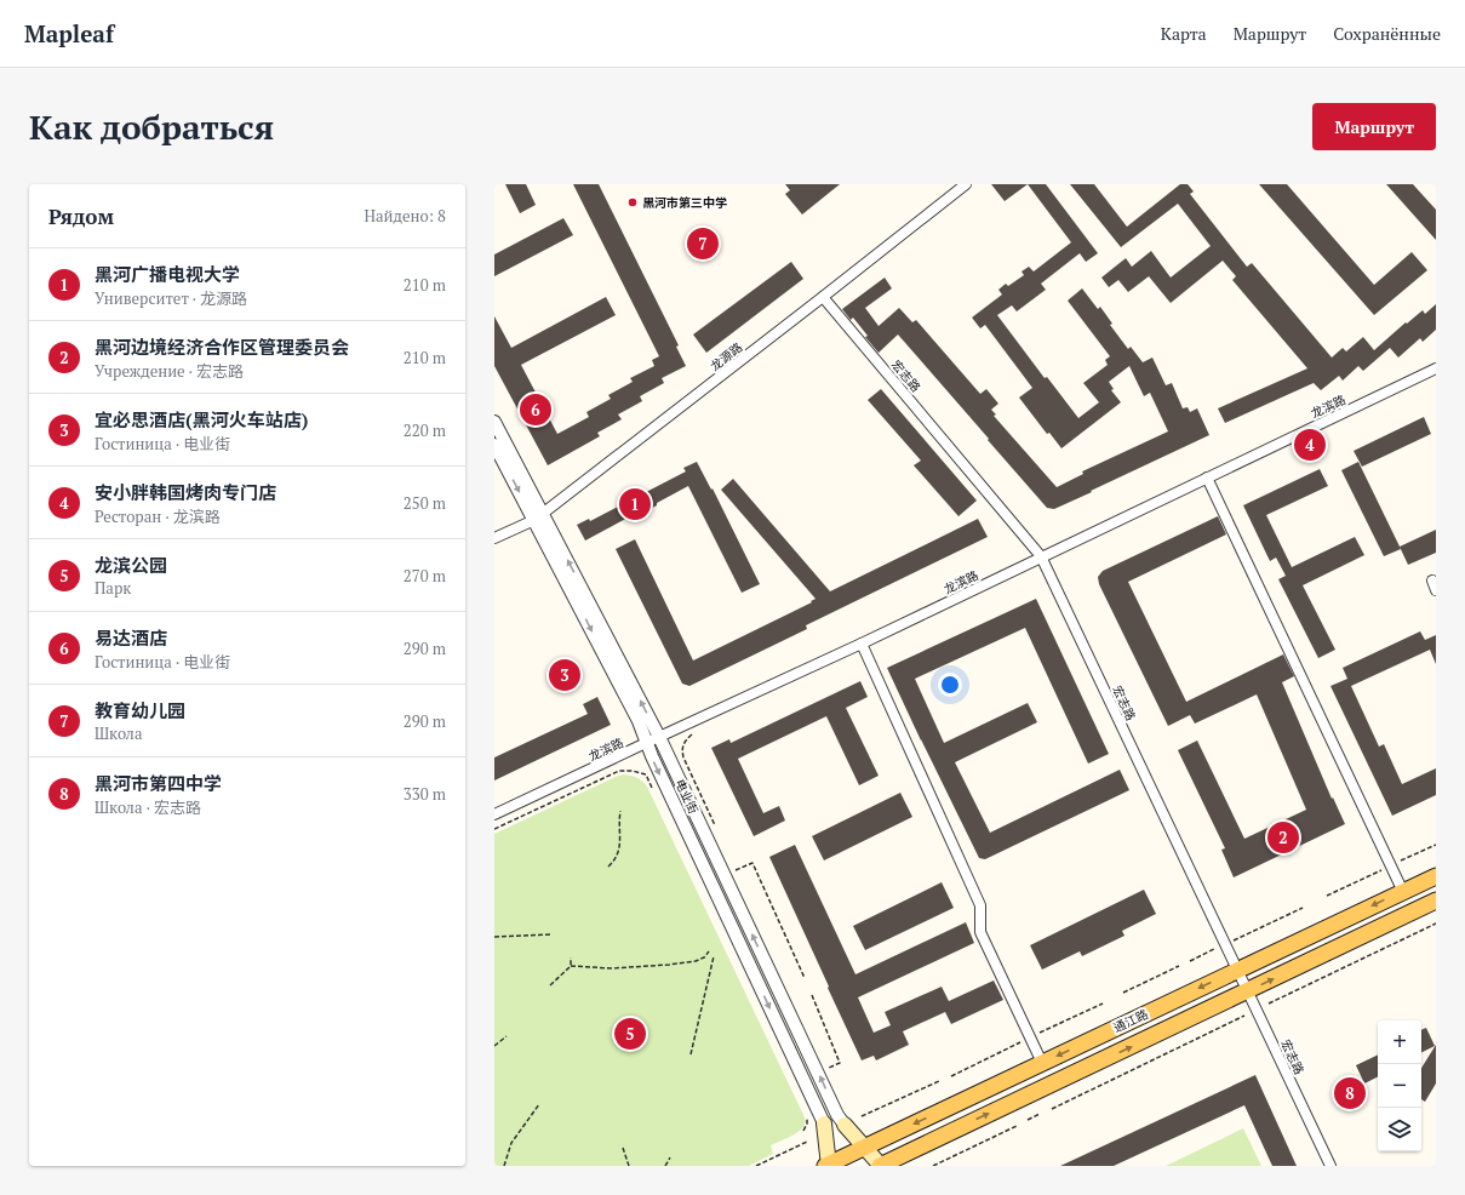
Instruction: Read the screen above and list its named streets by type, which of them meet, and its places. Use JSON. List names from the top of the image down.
{
  "streets": {
    "main road": ["电业街", "通江路"],
    "street": ["龙源路", "宏志路", "龙滨路"]
  },
  "crossings": [
    ["龙源路", "宏志路"],
    ["龙源路", "电业街"],
    ["宏志路", "龙滨路"],
    ["宏志路", "通江路"],
    ["龙滨路", "电业街"],
    ["电业街", "通江路"]
  ],
  "places": ["黑河市第三中学"],
  "page": {
    "header": "Mapleaf",
    "nav": ["Карта", "Маршрут", "Сохранённые"],
    "buttons": "Маршрут",
    "title": "Как добраться",
    "heading": ["Рядом", "Найдено: 8"],
    "pins": [
      "7",
      "6",
      "4",
      "1",
      "3",
      "2",
      "5",
      "8"
    ],
    "list": [
      {
        "mark": "1",
        "name": "黑河广播电视大学",
        "note": "Университет · 龙源路",
        "value": "210 m"
      },
      {
        "mark": "2",
        "name": "黑河边境经济合作区管理委员会",
        "note": "Учреждение · 宏志路",
        "value": "210 m"
      },
      {
        "mark": "3",
        "name": "宜必思酒店(黑河火车站店)",
        "note": "Гостиница · 电业街",
        "value": "220 m"
      },
      {
        "mark": "4",
        "name": "安小胖韩国烤肉专门店",
        "note": "Ресторан · 龙滨路",
        "value": "250 m"
      },
      {
        "mark": "5",
        "name": "龙滨公园",
        "note": "Парк",
        "value": "270 m"
      },
      {
        "mark": "6",
        "name": "易达酒店",
        "note": "Гостиница · 电业街",
        "value": "290 m"
      },
      {
        "mark": "7",
        "name": "教育幼儿园",
        "note": "Школа",
        "value": "290 m"
      },
      {
        "mark": "8",
        "name": "黑河市第四中学",
        "note": "Школа · 宏志路",
        "value": "330 m"
      }
    ],
    "map_buttons": ["+", "−"]
  }
}
